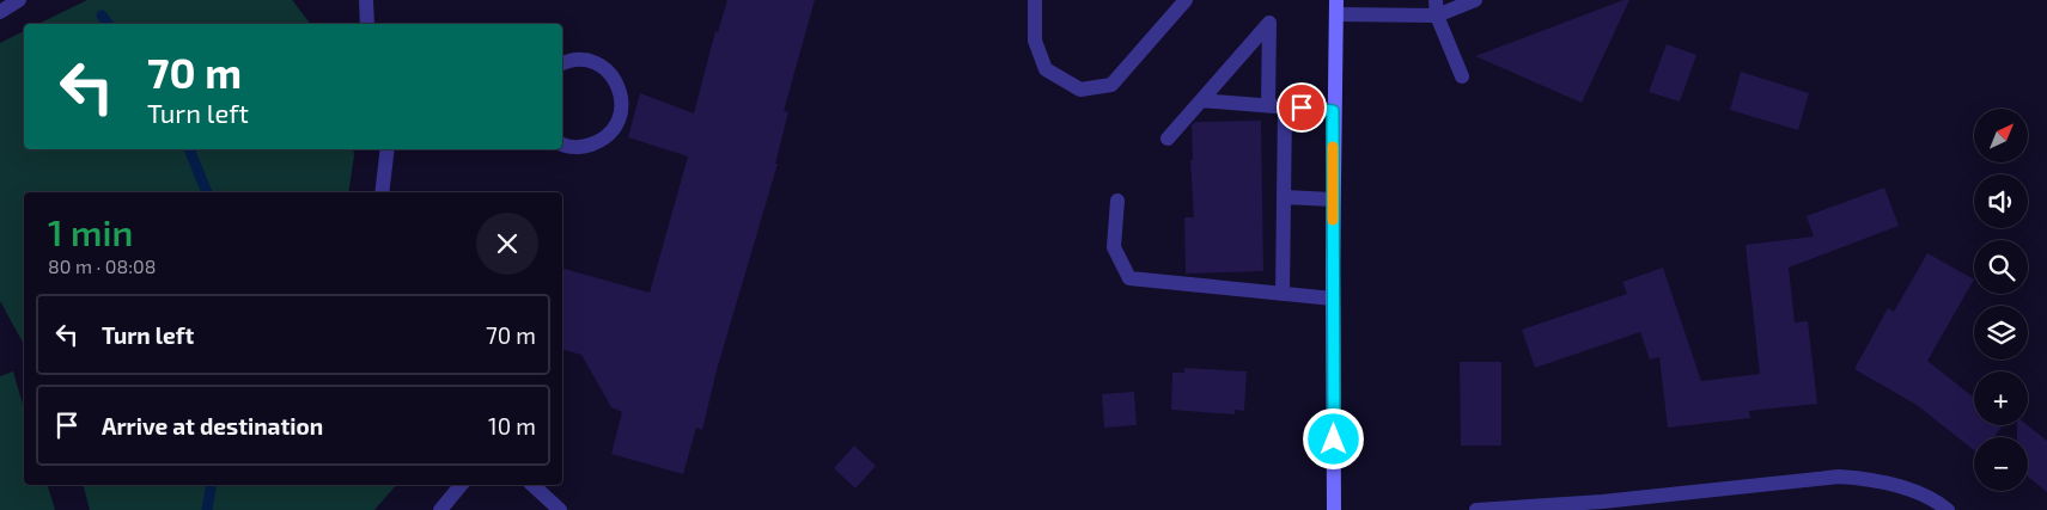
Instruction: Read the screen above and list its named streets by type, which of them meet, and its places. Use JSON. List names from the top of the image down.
{
  "north": "top right",
  "page": {
    "turn": ["70 m", "Turn left"],
    "map_buttons": ["+", "−"],
    "heading": ["1 min", "80 m · 08:08"],
    "list": [
      {
        "name": "Turn left",
        "value": "70 m"
      },
      {
        "name": "Arrive at destination",
        "value": "10 m"
      }
    ]
  }
}
